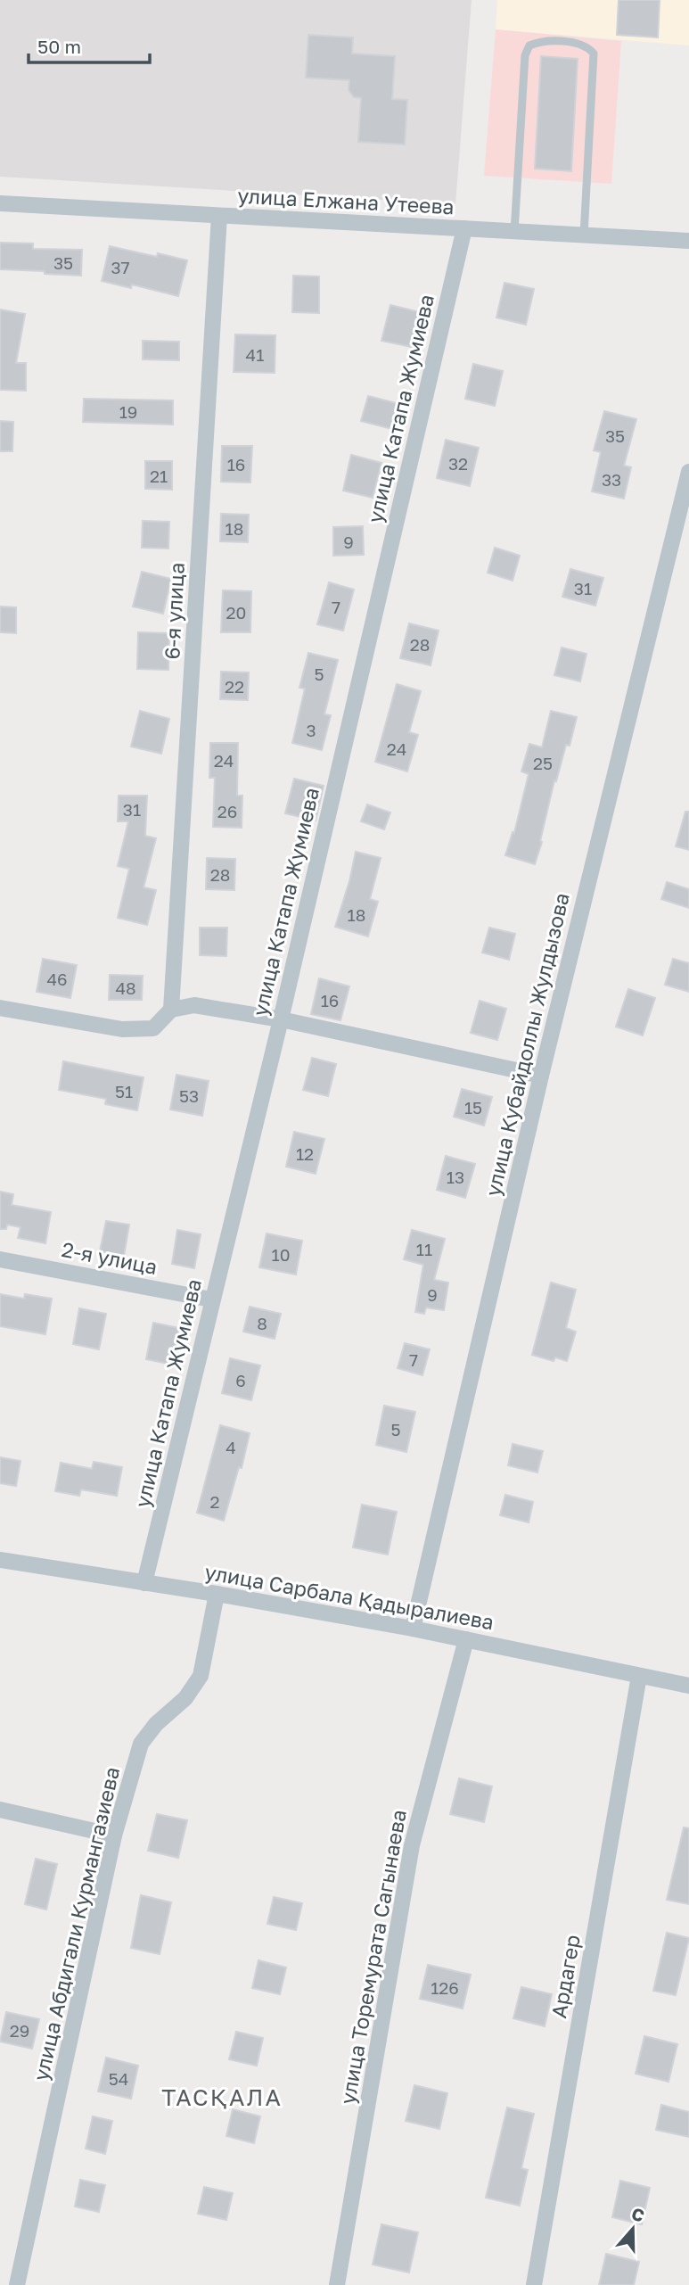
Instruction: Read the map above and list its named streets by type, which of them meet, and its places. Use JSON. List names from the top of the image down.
{
  "streets": {
    "street": [
      "улица Елжана Утеева",
      "улица Катапа Жумиева",
      "6-я улица",
      "улица Кубайдоллы Жулдызова",
      "2-я улица",
      "улица Сарбала Қадыралиева",
      "улица Абдигали Курмангазиева",
      "улица Торемурата Сагынаева",
      "Ардагер"
    ]
  },
  "crossings": [
    ["улица Елжана Утеева", "улица Катапа Жумиева"],
    ["улица Елжана Утеева", "6-я улица"],
    ["улица Катапа Жумиева", "2-я улица"],
    ["улица Катапа Жумиева", "улица Сарбала Қадыралиева"],
    ["улица Кубайдоллы Жулдызова", "улица Сарбала Қадыралиева"],
    ["улица Сарбала Қадыралиева", "улица Абдигали Курмангазиева"],
    ["улица Сарбала Қадыралиева", "улица Торемурата Сагынаева"],
    ["улица Сарбала Қадыралиева", "Ардагер"]
  ],
  "districts": ["ТАСҚАЛА"],
  "house_numbers": [
    "35",
    "37",
    "41",
    "19",
    "35",
    "32",
    "16",
    "21",
    "33",
    "18",
    "9",
    "31",
    "7",
    "20",
    "28",
    "5",
    "22",
    "3",
    "24",
    "24",
    "25",
    "31",
    "26",
    "28",
    "18",
    "46",
    "48",
    "16",
    "51",
    "53",
    "15",
    "12",
    "13",
    "11",
    "10",
    "9",
    "8",
    "7",
    "6",
    "5",
    "4",
    "2",
    "126",
    "29",
    "54"
  ],
  "scale_bar": "50 m",
  "north": "top"
}
